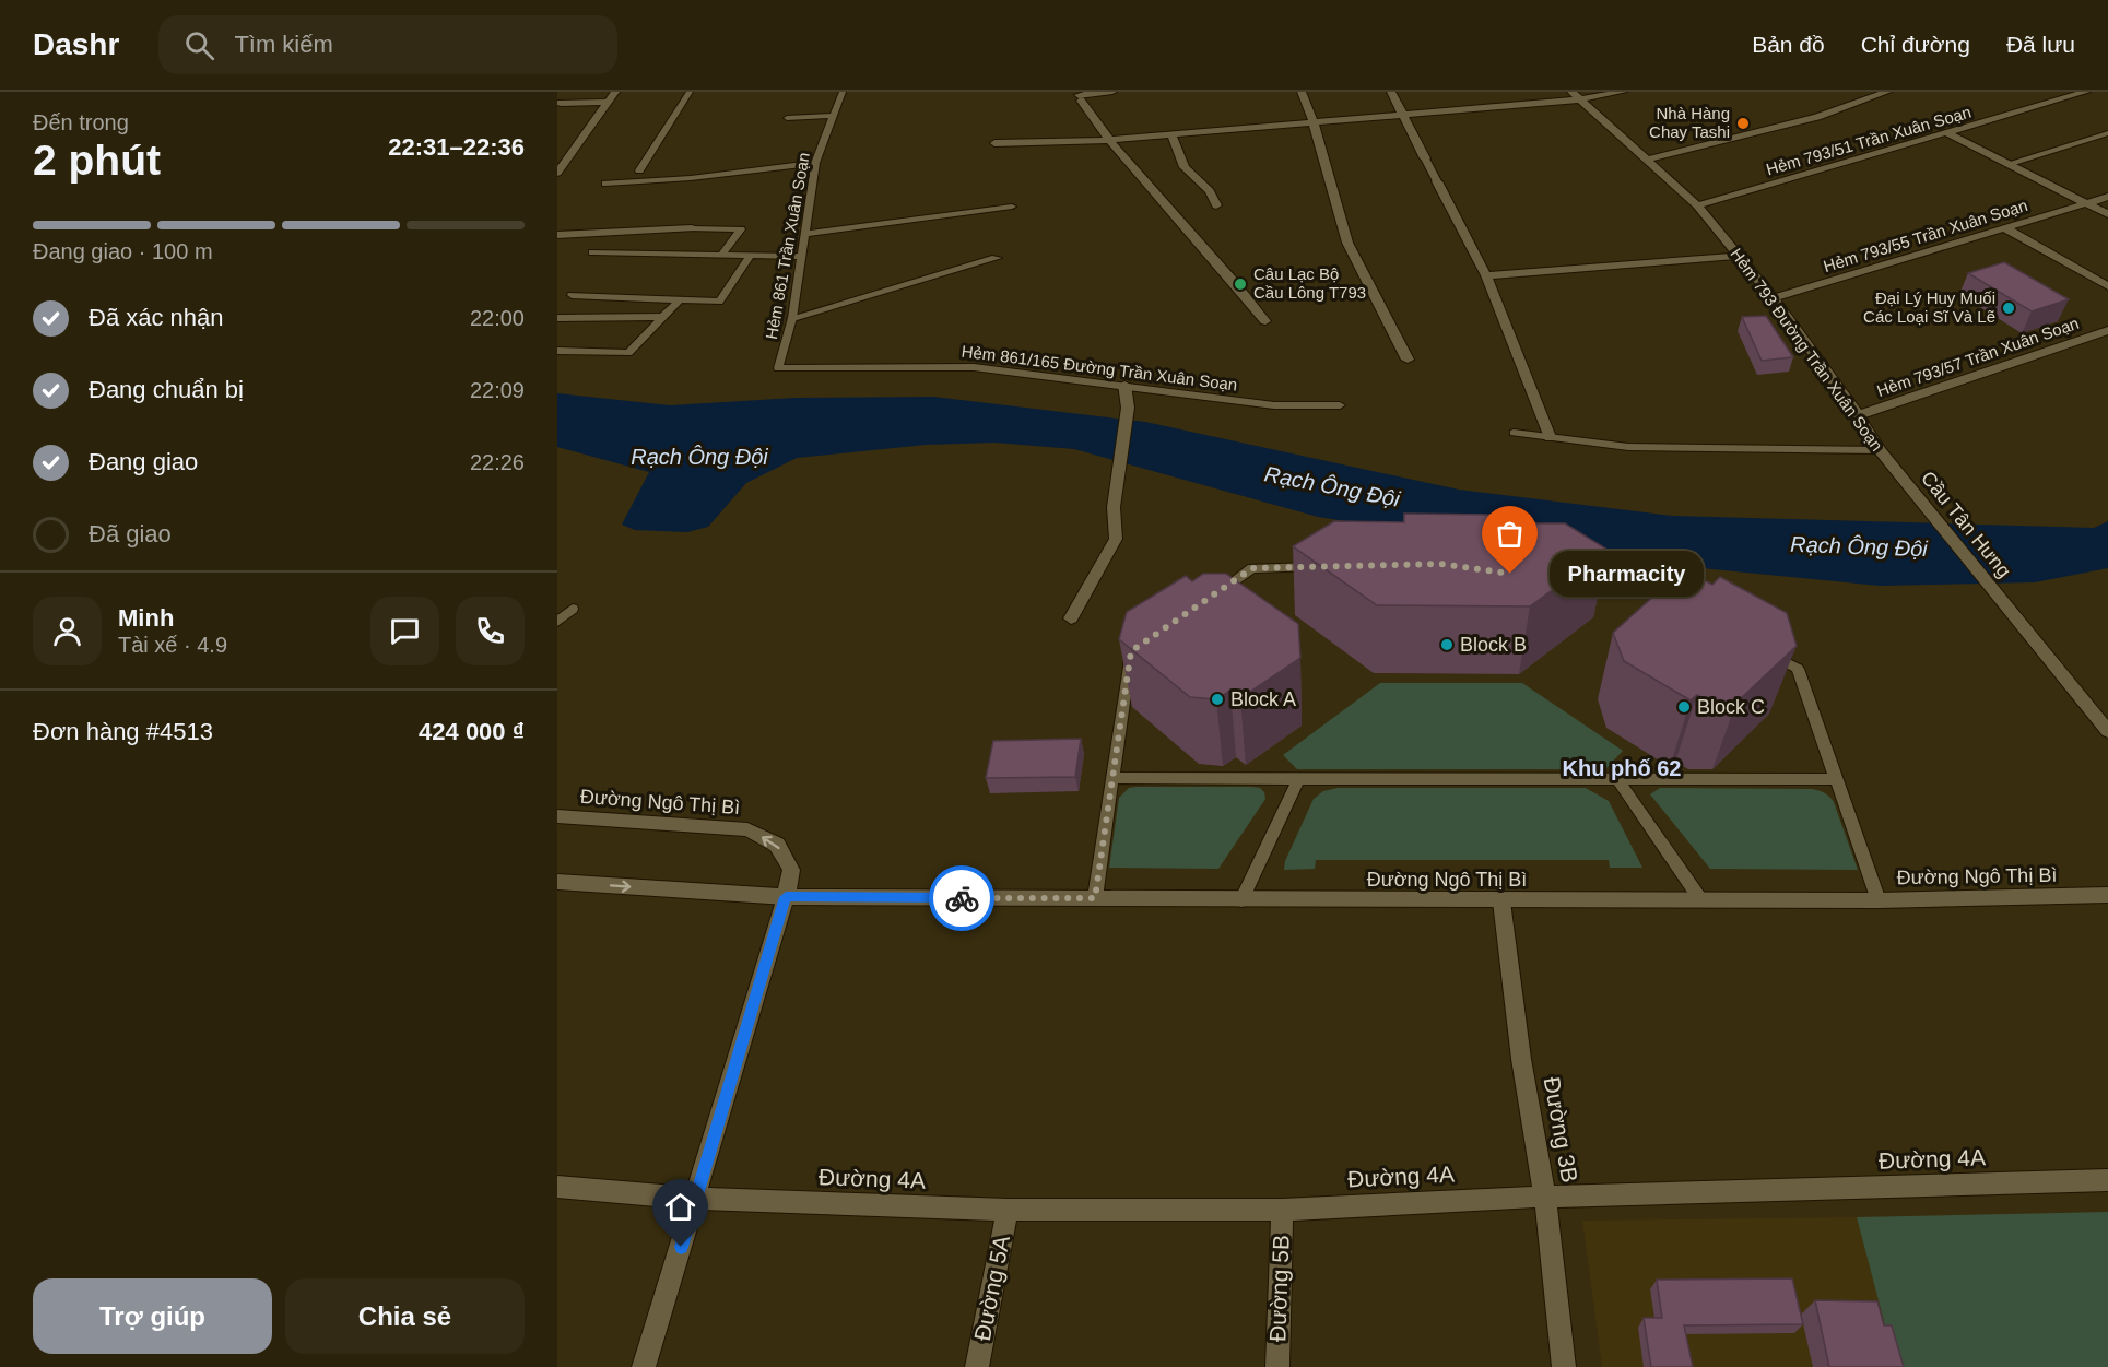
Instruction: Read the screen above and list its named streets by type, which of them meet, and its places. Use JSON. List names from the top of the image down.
{
  "streets": {
    "street": [
      "Hẻm 793/51 Trần Xuân Soạn",
      "Hẻm 793/55 Trần Xuân Soạn",
      "Hẻm 793 Đường Trần Xuân Soạn",
      "Hẻm 793/57 Trần Xuân Soạn",
      "Cầu Tân Hưng",
      "Đường Ngô Thị Bì",
      "Đường 3B",
      "Đường 4A",
      "Đường 5A",
      "Đường 5B"
    ],
    "lane": ["Hẻm 861 Trần Xuân Soạn", "Hẻm 861/165 Đường Trần Xuân Soạn"]
  },
  "crossings": [
    ["Hẻm 793/51 Trần Xuân Soạn", "Hẻm 793/55 Trần Xuân Soạn"],
    ["Hẻm 793/51 Trần Xuân Soạn", "Hẻm 793 Đường Trần Xuân Soạn"],
    ["Hẻm 793/55 Trần Xuân Soạn", "Hẻm 793 Đường Trần Xuân Soạn"],
    ["Hẻm 861 Trần Xuân Soạn", "Hẻm 861/165 Đường Trần Xuân Soạn"],
    ["Hẻm 793 Đường Trần Xuân Soạn", "Hẻm 793/57 Trần Xuân Soạn"],
    ["Hẻm 793 Đường Trần Xuân Soạn", "Cầu Tân Hưng"],
    ["Đường Ngô Thị Bì", "Đường 3B"],
    ["Đường 3B", "Đường 4A"],
    ["Đường 4A", "Đường 5A"],
    ["Đường 4A", "Đường 5B"]
  ],
  "districts": ["Khu phố 62"],
  "water": ["Rạch Ông Đội"],
  "places": [
    "Nhà Hàng Chay Tashi",
    "Câu Lạc Bộ Cầu Lông T793",
    "Đại Lý Huy Muối Các Loại Sĩ Và Lẽ",
    "Pharmacity",
    "Block B",
    "Block A",
    "Block C"
  ],
  "page": {
    "header": "Dashr",
    "search": "Tìm kiếm",
    "nav": ["Bản đồ", "Chỉ đường", "Đã lưu"],
    "heading": ["2 phút", "Đến trong", "22:31–22:36"],
    "panel": [
      "Minh",
      "Tài xế · 4.9",
      "Đơn hàng #4513",
      "424 000 ₫"
    ],
    "bar": "Đang giao · 100 m",
    "list": [
      ["Đã xác nhận", "22:00"],
      ["Đang chuẩn bị", "22:09"],
      ["Đang giao", "22:26"],
      "Đã giao"
    ],
    "bubble": "Pharmacity",
    "buttons": ["Trợ giúp", "Chia sẻ"]
  }
}
